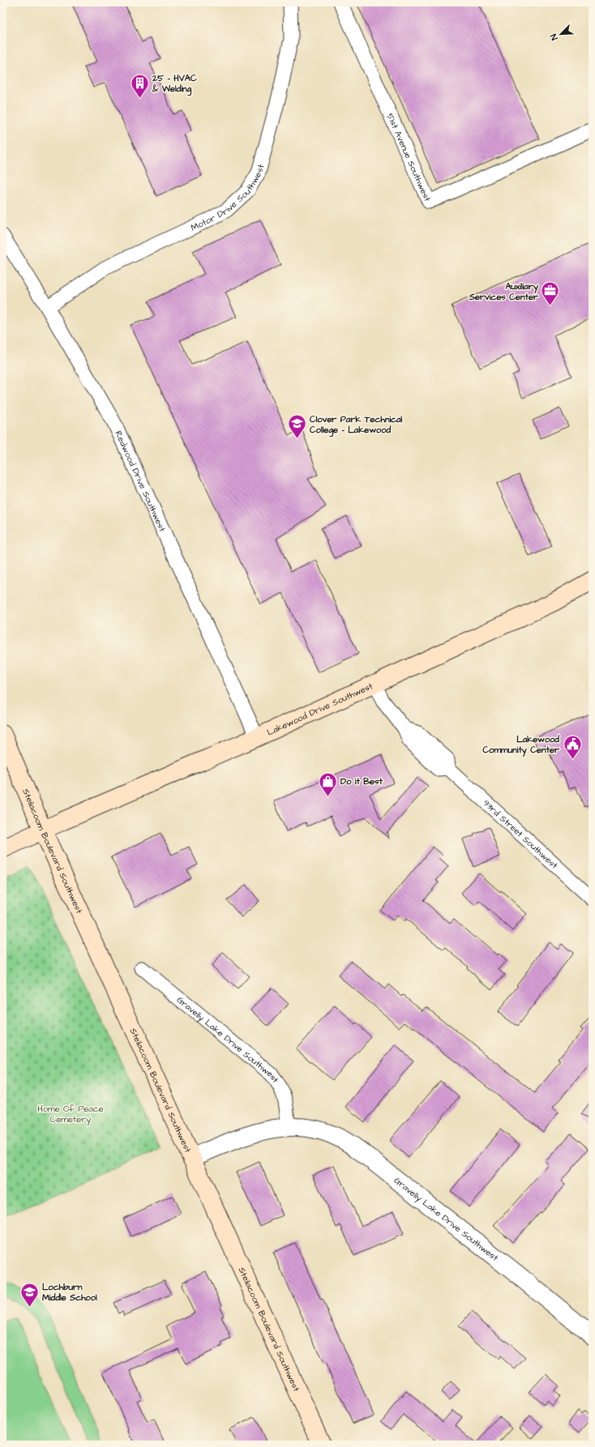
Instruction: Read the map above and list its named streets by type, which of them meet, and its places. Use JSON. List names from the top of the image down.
{
  "streets": {
    "main road": ["Lakewood Drive Southwest", "Steilacoom Boulevard Southwest"],
    "street": [
      "51st Avenue Southwest",
      "Motor Drive Southwest",
      "Redwood Drive Southwest",
      "93rd Street Southwest",
      "Gravelly Lake Drive Southwest"
    ]
  },
  "crossings": [
    ["Motor Drive Southwest", "Redwood Drive Southwest"],
    ["Redwood Drive Southwest", "Lakewood Drive Southwest"],
    ["Lakewood Drive Southwest", "93rd Street Southwest"],
    ["Lakewood Drive Southwest", "Steilacoom Boulevard Southwest"],
    ["Steilacoom Boulevard Southwest", "Gravelly Lake Drive Southwest"]
  ],
  "parks": ["Home Of Peace Cemetery"],
  "places": {
    "building": ["25 - HVAC & Welding"],
    "office": ["Auxiliary Services Center"],
    "school or university": ["Clover Park Technical College - Lakewood", "Lochburn Middle School"],
    "public building": ["Lakewood Community Center"],
    "shop": ["Do it Best"]
  },
  "north": "bottom left"
}
